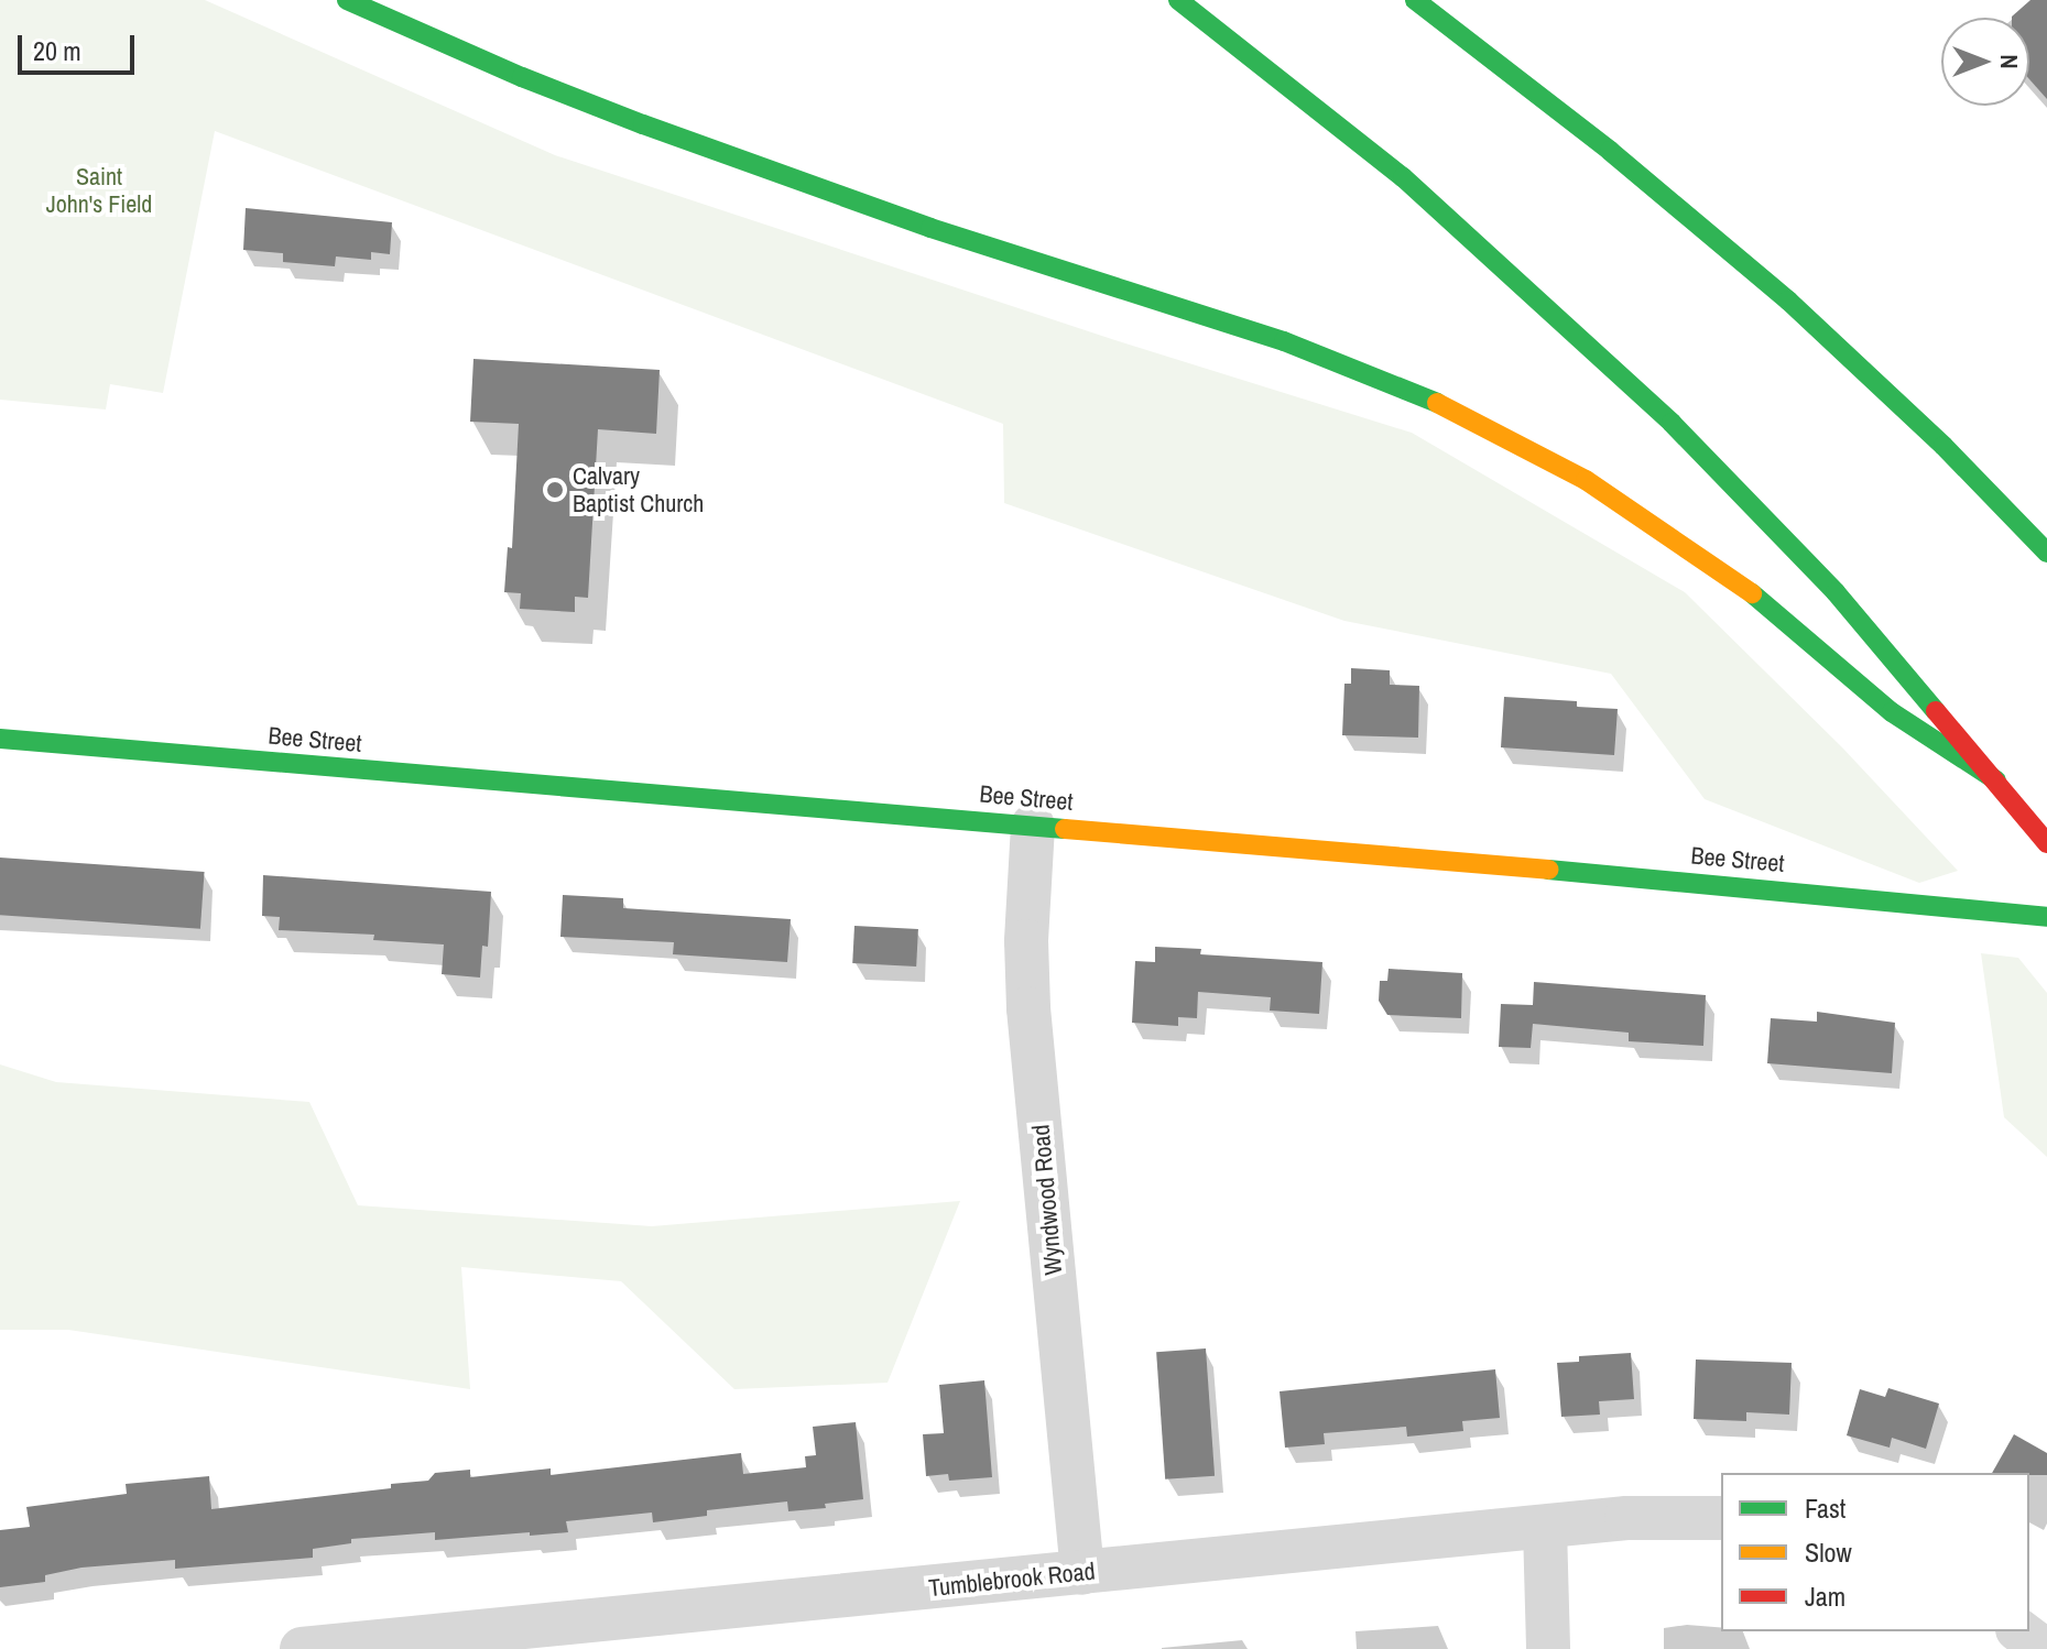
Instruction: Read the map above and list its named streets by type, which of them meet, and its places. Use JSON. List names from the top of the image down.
{
  "streets": {
    "main road": ["Bee Street"],
    "street": ["Wyndwood Road", "Tumblebrook Road"]
  },
  "crossings": [
    ["Bee Street", "Wyndwood Road"],
    ["Wyndwood Road", "Tumblebrook Road"]
  ],
  "parks": ["Saint John's Field"],
  "places": ["Calvary Baptist Church"],
  "legend": ["Fast", "Slow", "Jam"],
  "scale_bar": "20 m",
  "north": "right"
}
